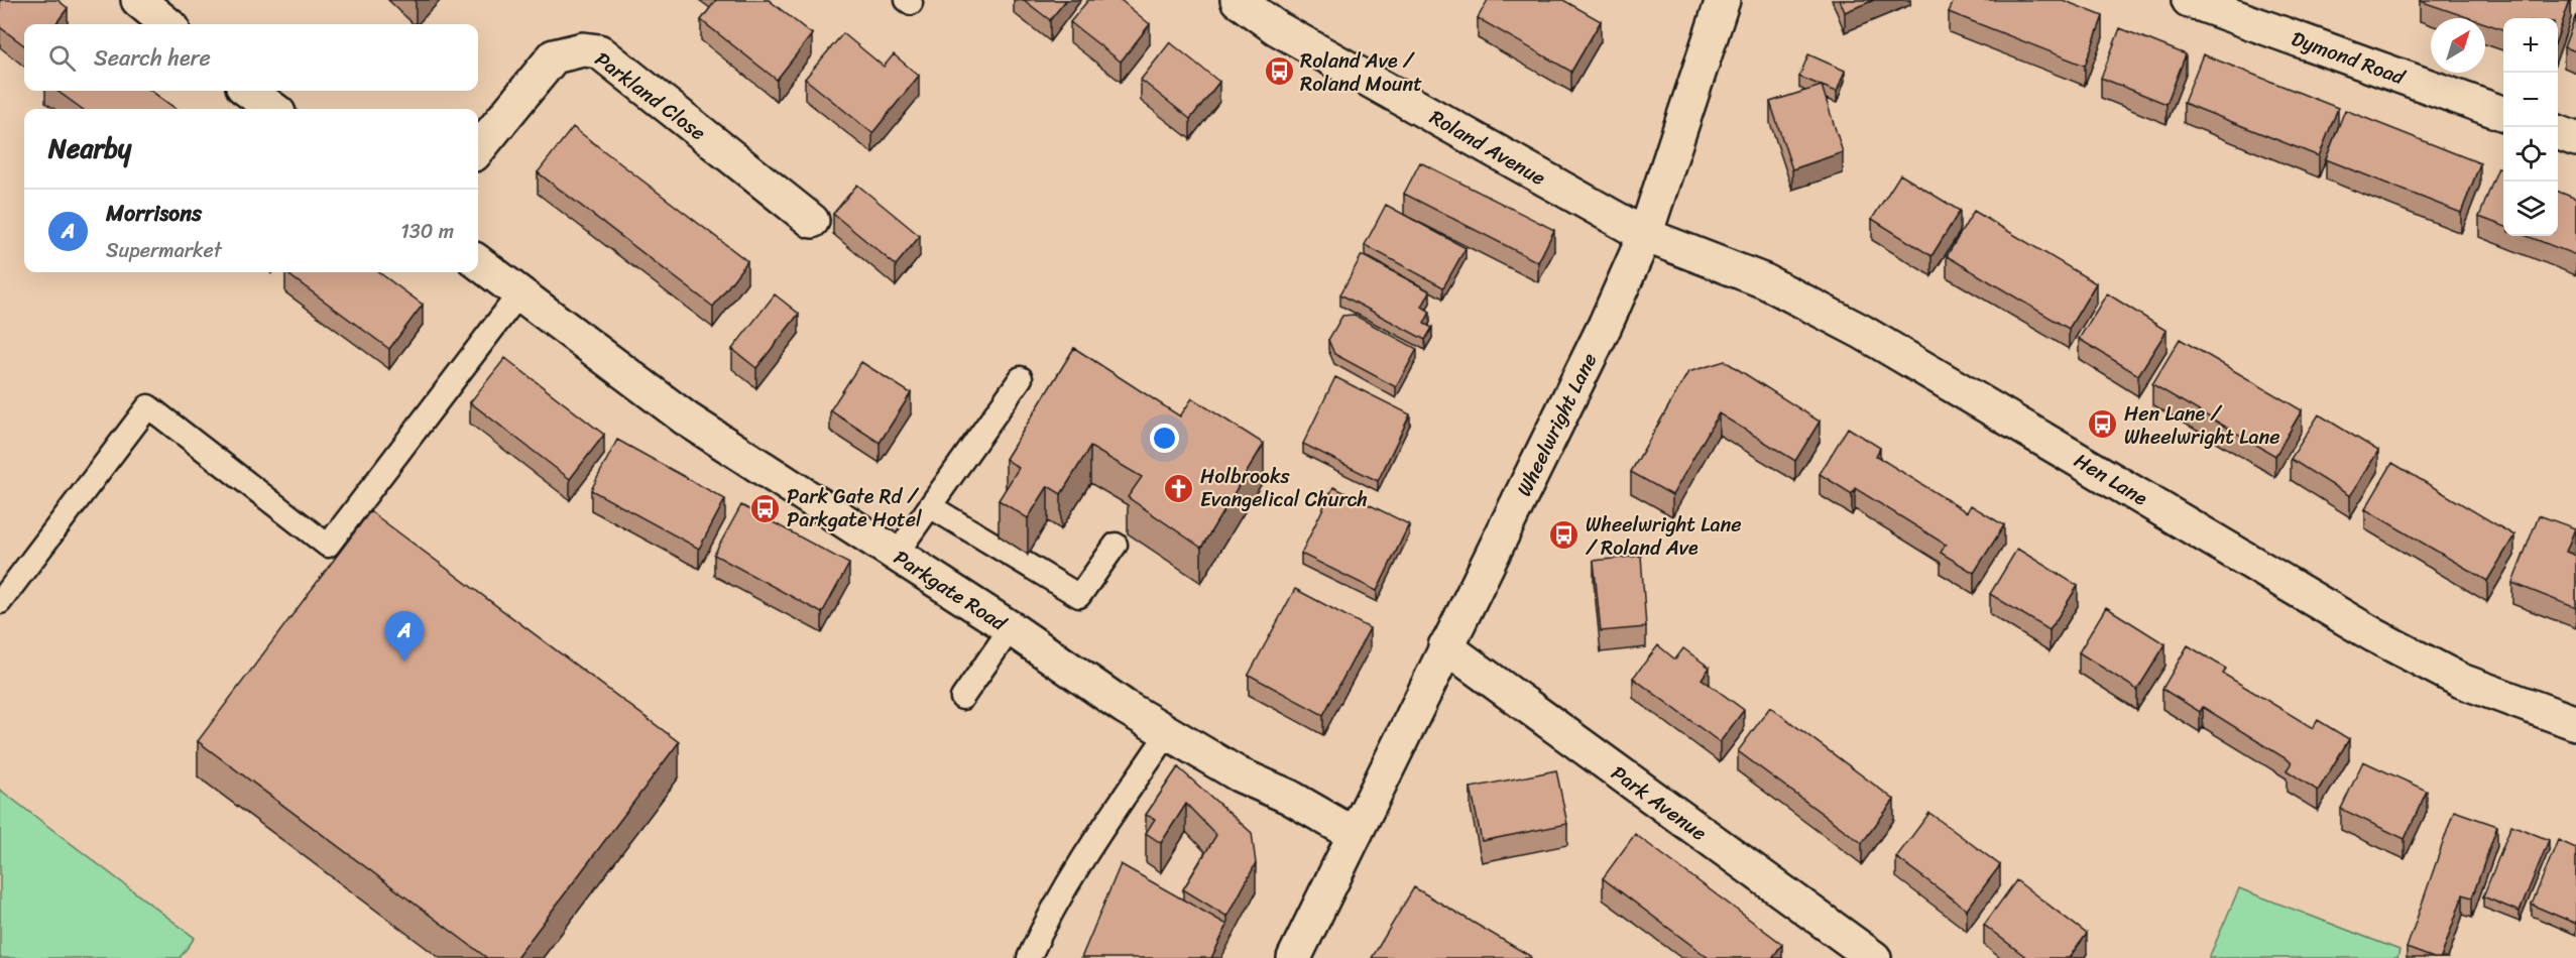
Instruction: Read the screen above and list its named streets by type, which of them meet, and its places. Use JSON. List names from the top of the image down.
{
  "streets": {
    "street": [
      "Dymond Road",
      "Parkland Close",
      "Roland Avenue",
      "Wheelwright Lane",
      "Hen Lane",
      "Parkgate Road",
      "Park Avenue"
    ]
  },
  "crossings": [
    ["Roland Avenue", "Wheelwright Lane"],
    ["Roland Avenue", "Hen Lane"],
    ["Wheelwright Lane", "Hen Lane"],
    ["Wheelwright Lane", "Parkgate Road"],
    ["Wheelwright Lane", "Park Avenue"]
  ],
  "places": {
    "bus stop": [
      "Roland Ave / Roland Mount",
      "Hen Lane / Wheelwright Lane",
      "Park Gate Rd / Parkgate Hotel",
      "Wheelwright Lane / Roland Ave"
    ],
    "church": ["Holbrooks Evangelical Church"]
  },
  "north": "top right",
  "page": {
    "map_buttons": ["+", "−"],
    "search": "Search here",
    "heading": "Nearby",
    "list": [
      {
        "mark": "A",
        "name": "Morrisons",
        "note": "Supermarket",
        "value": "130 m"
      }
    ],
    "pins": "A"
  }
}
